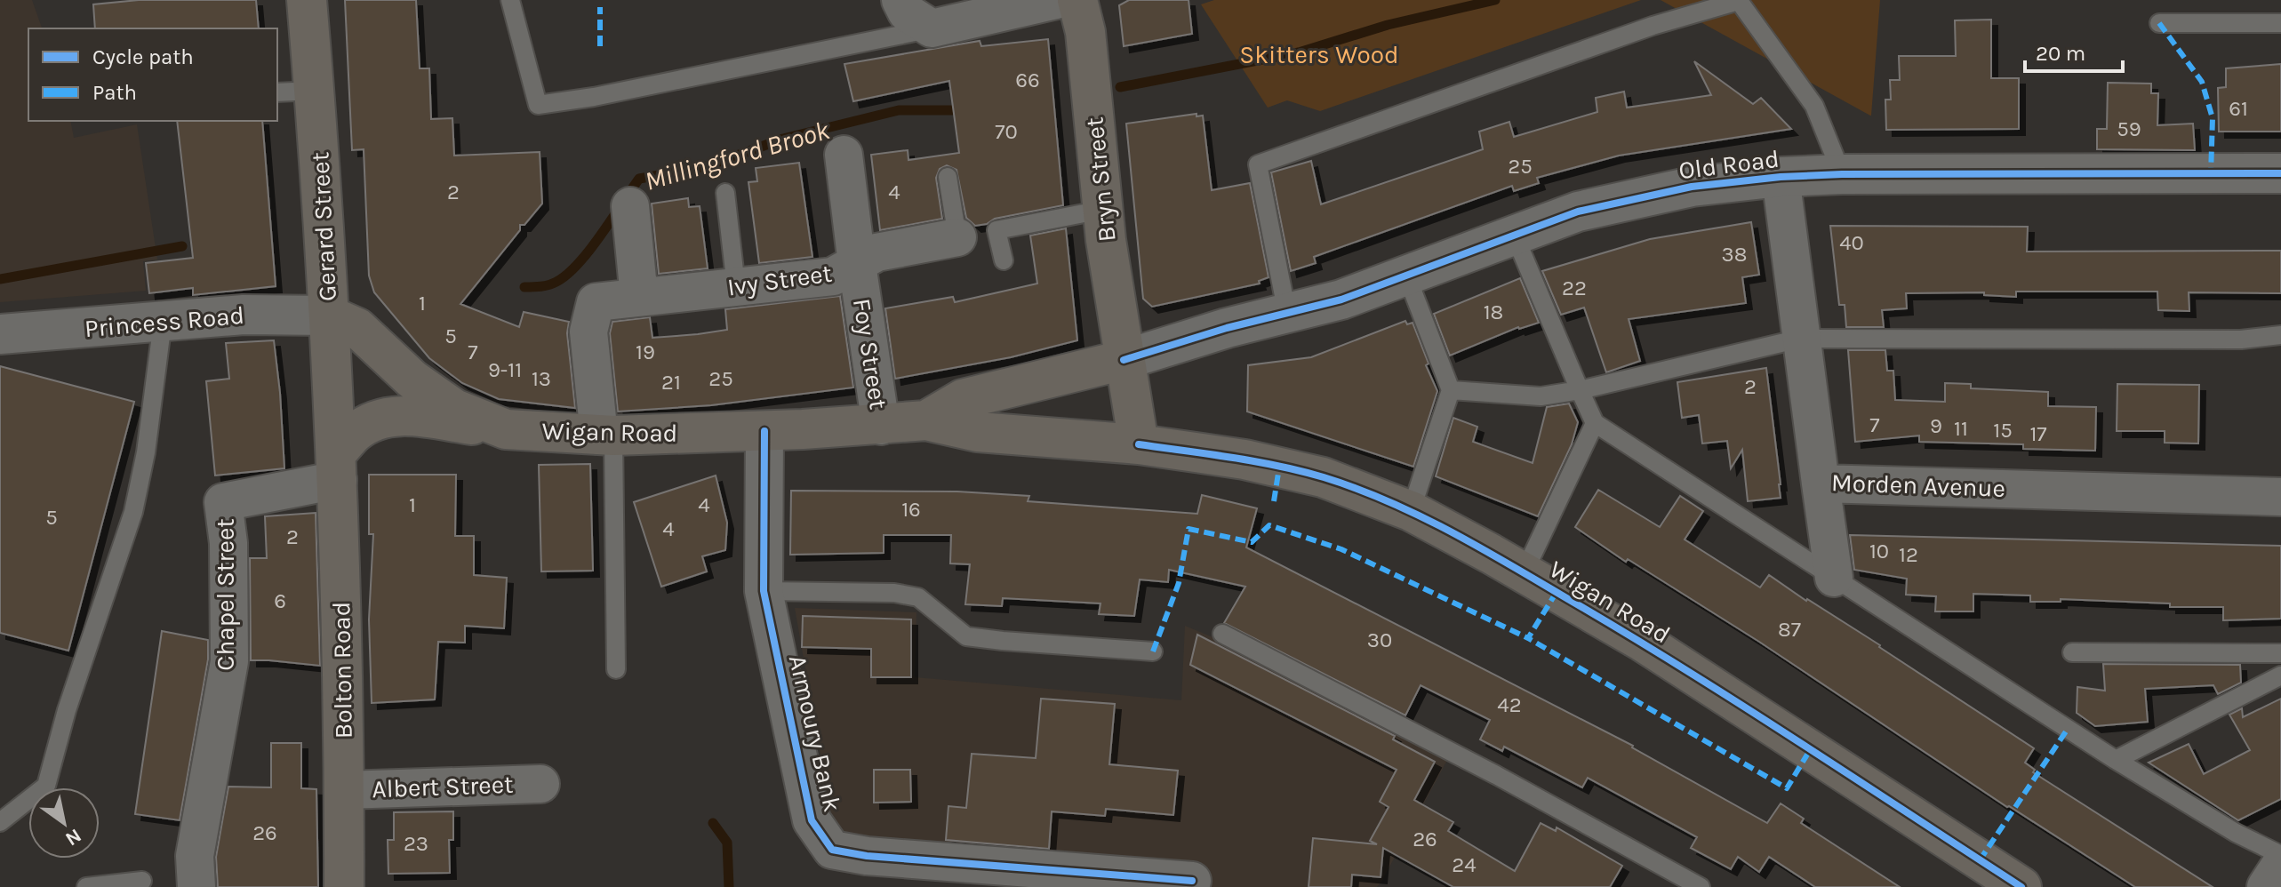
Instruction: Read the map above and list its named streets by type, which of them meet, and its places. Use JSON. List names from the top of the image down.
{
  "streets": {
    "main road": [
      "Bryn Street",
      "Gerard Street",
      "Wigan Road",
      "Bolton Road"
    ],
    "street": [
      "Old Road",
      "Ivy Street",
      "Princess Road",
      "Foy Street",
      "Morden Avenue",
      "Chapel Street",
      "Armoury Bank",
      "Albert Street"
    ]
  },
  "crossings": [
    ["Old Road", "Bryn Street"],
    ["Old Road", "Wigan Road"],
    ["Old Road", "Morden Avenue"],
    ["Bryn Street", "Wigan Road"],
    ["Gerard Street", "Princess Road"],
    ["Gerard Street", "Wigan Road"],
    ["Gerard Street", "Chapel Street"],
    ["Gerard Street", "Bolton Road"],
    ["Ivy Street", "Foy Street"],
    ["Ivy Street", "Wigan Road"],
    ["Princess Road", "Wigan Road"],
    ["Foy Street", "Wigan Road"],
    ["Wigan Road", "Armoury Bank"],
    ["Chapel Street", "Bolton Road"],
    ["Bolton Road", "Albert Street"]
  ],
  "water": ["Millingford Brook"],
  "parks": ["Skitters Wood"],
  "house_numbers": [
    "66",
    "61",
    "59",
    "70",
    "25",
    "2",
    "4",
    "40",
    "38",
    "22",
    "1",
    "18",
    "5",
    "7",
    "19",
    "9-11",
    "13",
    "25",
    "21",
    "2",
    "7",
    "9",
    "11",
    "15",
    "17",
    "1",
    "4",
    "16",
    "5",
    "4",
    "2",
    "10",
    "12",
    "6",
    "87",
    "30",
    "42",
    "26",
    "26",
    "23",
    "24"
  ],
  "legend": ["Cycle path", "Path"],
  "scale_bar": "20 m",
  "north": "bottom right"
}
